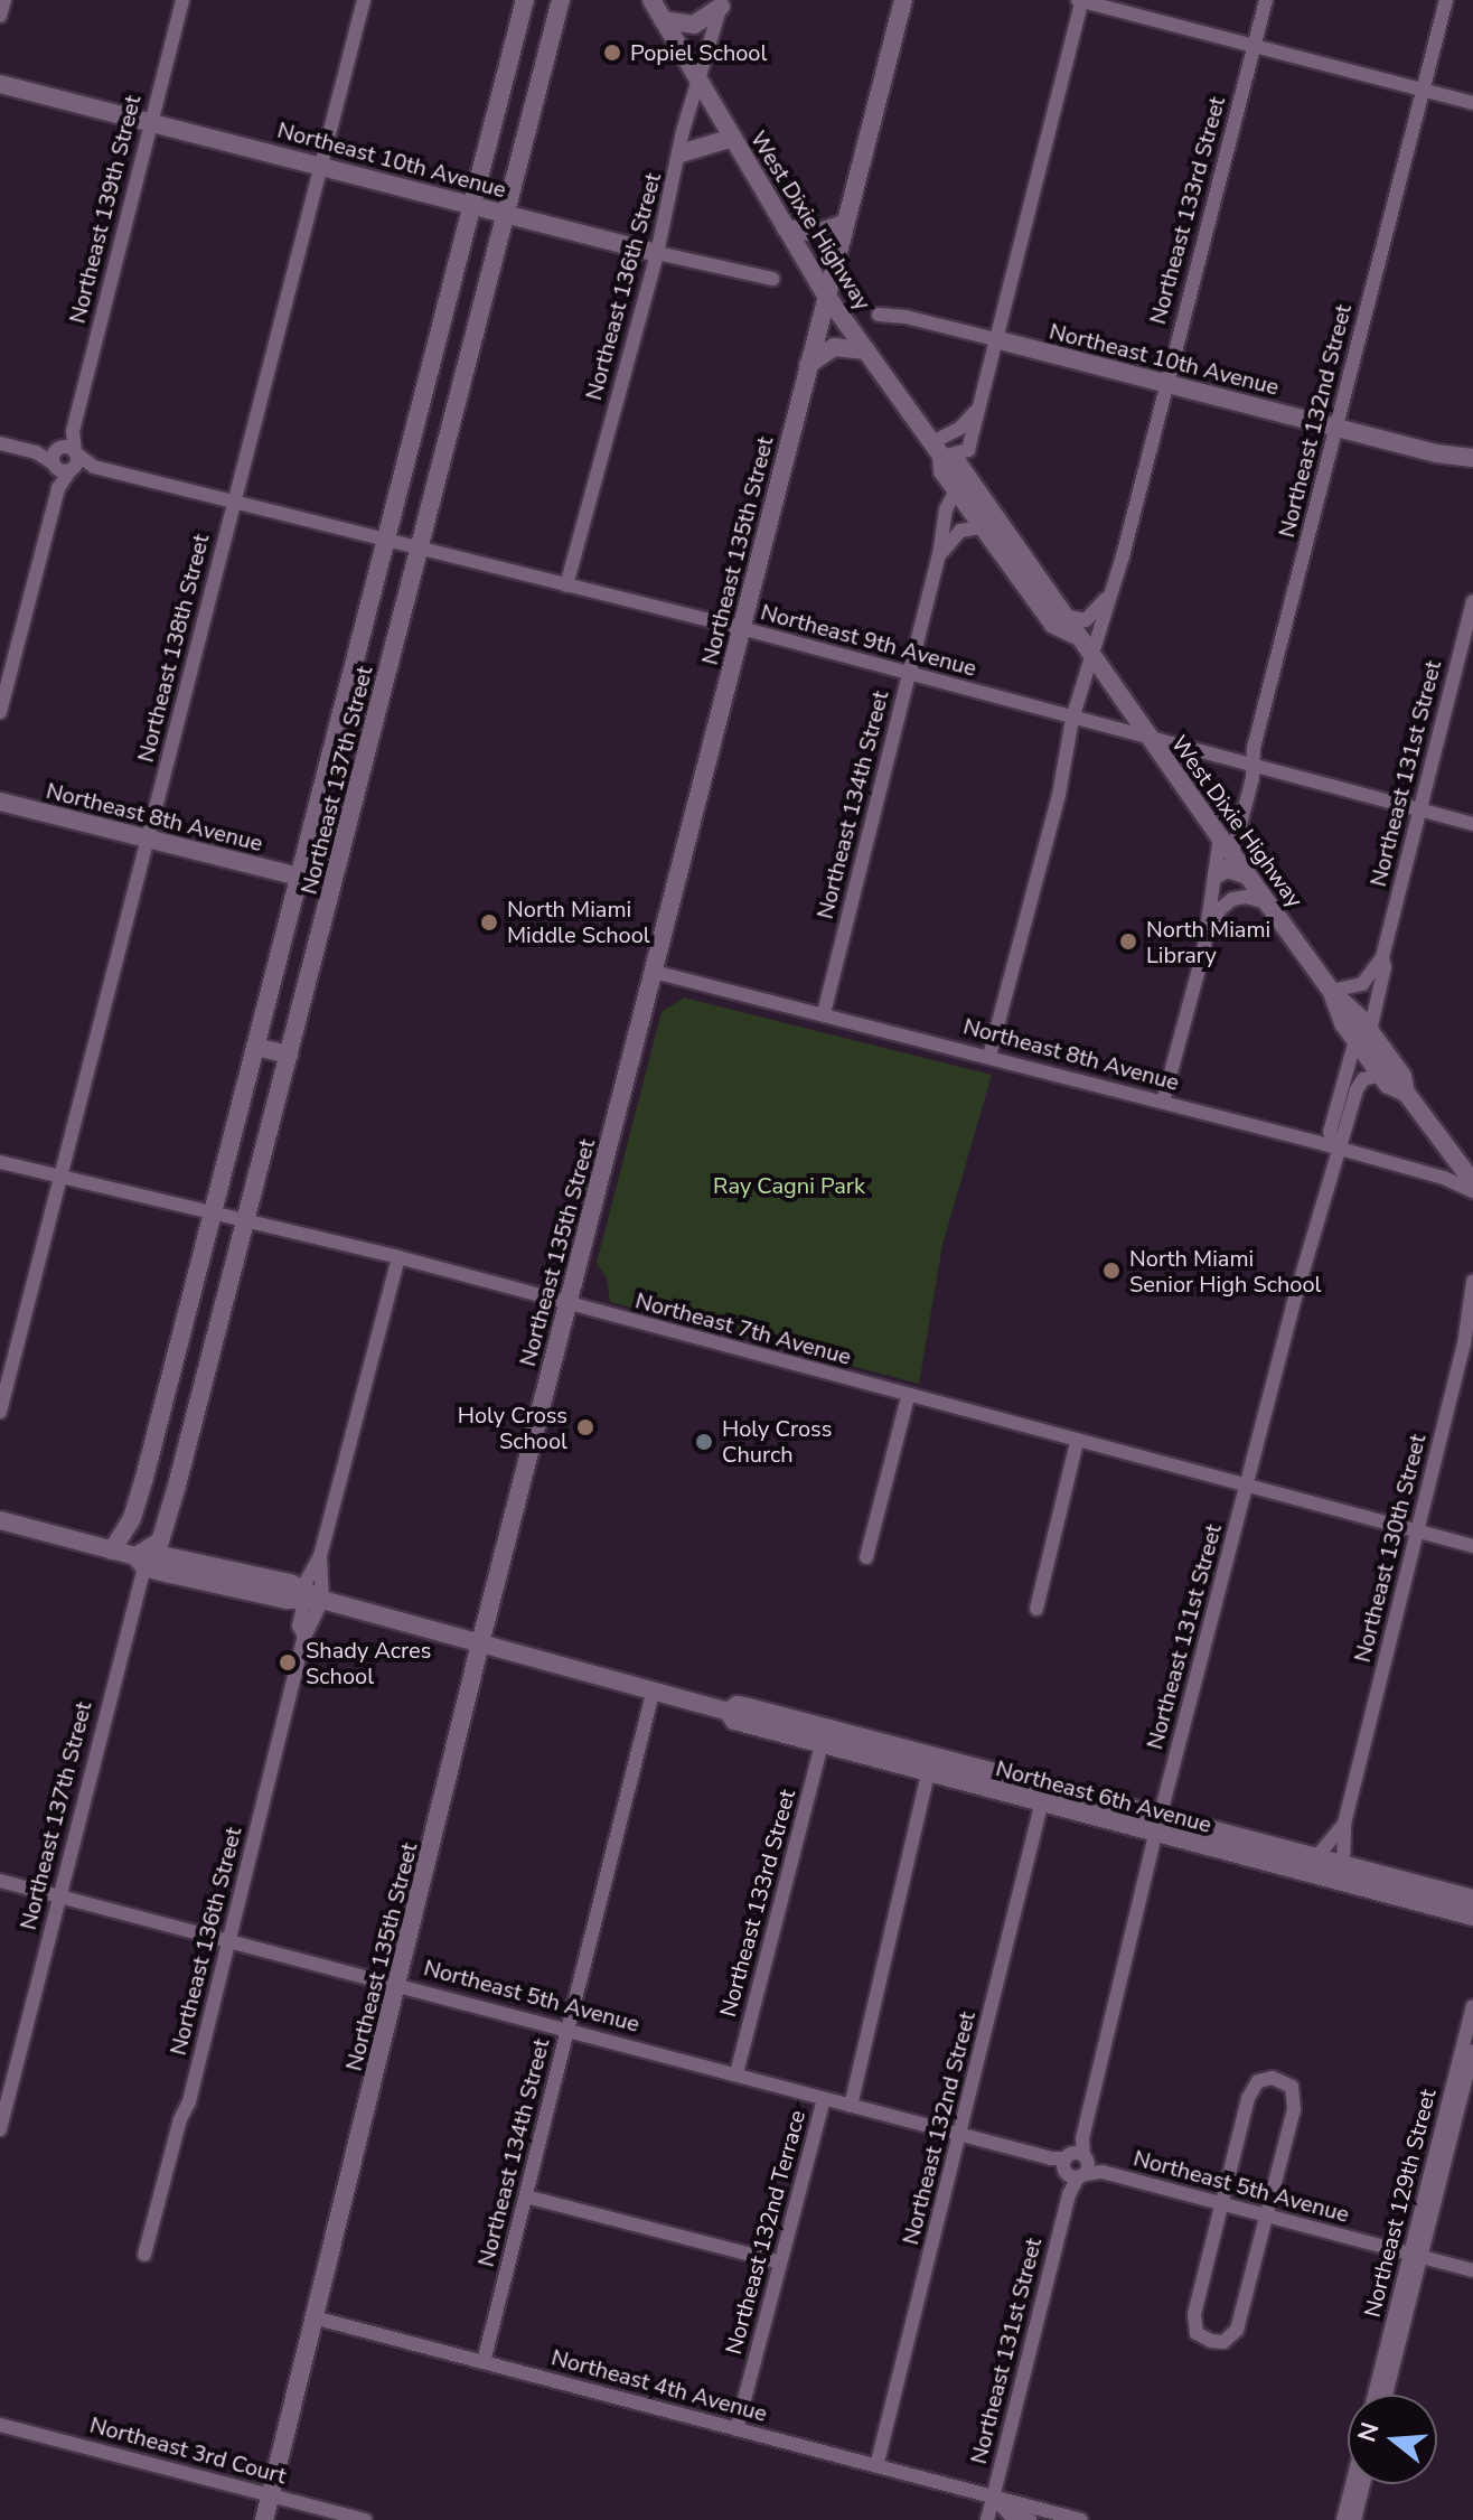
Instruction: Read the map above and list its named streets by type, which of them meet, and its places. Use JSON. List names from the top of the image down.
{
  "streets": {
    "main road": [
      "Northeast 10th Avenue",
      "West Dixie Highway",
      "Northeast 135th Street",
      "Northeast 137th Street",
      "Northeast 8th Avenue",
      "Northeast 6th Avenue"
    ],
    "street": [
      "Northeast 139th Street",
      "Northeast 133rd Street",
      "Northeast 136th Street",
      "Northeast 132nd Street",
      "Northeast 9th Avenue",
      "Northeast 138th Street",
      "Northeast 131st Street",
      "Northeast 134th Street",
      "Northeast 7th Avenue",
      "Northeast 130th Street",
      "Northeast 5th Avenue",
      "Northeast 129th Street",
      "Northeast 132nd Terrace",
      "Northeast 4th Avenue",
      "Northeast 3rd Court"
    ]
  },
  "crossings": [
    ["Northeast 10th Avenue", "Northeast 139th Street"],
    ["Northeast 10th Avenue", "Northeast 133rd Street"],
    ["Northeast 10th Avenue", "Northeast 136th Street"],
    ["Northeast 10th Avenue", "Northeast 132nd Street"],
    ["Northeast 10th Avenue", "Northeast 138th Street"],
    ["Northeast 10th Avenue", "Northeast 137th Street"],
    ["Northeast 139th Street", "Northeast 9th Avenue"],
    ["Northeast 133rd Street", "West Dixie Highway"],
    ["Northeast 133rd Street", "Northeast 9th Avenue"],
    ["Northeast 133rd Street", "Northeast 8th Avenue"],
    ["Northeast 133rd Street", "Northeast 6th Avenue"],
    ["Northeast 133rd Street", "Northeast 5th Avenue"],
    ["West Dixie Highway", "Northeast 136th Street"],
    ["West Dixie Highway", "Northeast 132nd Street"],
    ["West Dixie Highway", "Northeast 135th Street"],
    ["West Dixie Highway", "Northeast 9th Avenue"],
    ["West Dixie Highway", "Northeast 131st Street"],
    ["West Dixie Highway", "Northeast 134th Street"],
    ["Northeast 136th Street", "Northeast 9th Avenue"],
    ["Northeast 136th Street", "Northeast 7th Avenue"],
    ["Northeast 136th Street", "Northeast 6th Avenue"],
    ["Northeast 136th Street", "Northeast 5th Avenue"],
    ["Northeast 132nd Street", "Northeast 9th Avenue"],
    ["Northeast 132nd Street", "Northeast 6th Avenue"],
    ["Northeast 132nd Street", "Northeast 5th Avenue"],
    ["Northeast 132nd Street", "Northeast 4th Avenue"],
    ["Northeast 135th Street", "Northeast 9th Avenue"],
    ["Northeast 135th Street", "Northeast 8th Avenue"],
    ["Northeast 135th Street", "Northeast 7th Avenue"],
    ["Northeast 135th Street", "Northeast 6th Avenue"],
    ["Northeast 135th Street", "Northeast 5th Avenue"],
    ["Northeast 135th Street", "Northeast 4th Avenue"],
    ["Northeast 135th Street", "Northeast 3rd Court"],
    ["Northeast 9th Avenue", "Northeast 138th Street"],
    ["Northeast 9th Avenue", "Northeast 131st Street"],
    ["Northeast 9th Avenue", "Northeast 137th Street"],
    ["Northeast 9th Avenue", "Northeast 134th Street"],
    ["Northeast 138th Street", "Northeast 8th Avenue"],
    ["Northeast 138th Street", "Northeast 7th Avenue"],
    ["Northeast 131st Street", "Northeast 8th Avenue"],
    ["Northeast 131st Street", "Northeast 7th Avenue"],
    ["Northeast 131st Street", "Northeast 6th Avenue"],
    ["Northeast 131st Street", "Northeast 5th Avenue"],
    ["Northeast 131st Street", "Northeast 4th Avenue"],
    ["Northeast 137th Street", "Northeast 8th Avenue"],
    ["Northeast 137th Street", "Northeast 7th Avenue"],
    ["Northeast 137th Street", "Northeast 6th Avenue"],
    ["Northeast 137th Street", "Northeast 5th Avenue"],
    ["Northeast 134th Street", "Northeast 8th Avenue"],
    ["Northeast 134th Street", "Northeast 6th Avenue"],
    ["Northeast 134th Street", "Northeast 5th Avenue"],
    ["Northeast 134th Street", "Northeast 4th Avenue"],
    ["Northeast 7th Avenue", "Northeast 130th Street"],
    ["Northeast 130th Street", "Northeast 6th Avenue"],
    ["Northeast 5th Avenue", "Northeast 129th Street"],
    ["Northeast 5th Avenue", "Northeast 132nd Terrace"],
    ["Northeast 132nd Terrace", "Northeast 4th Avenue"]
  ],
  "parks": ["Ray Cagni Park"],
  "places": [
    "Popiel School",
    "North Miami Middle School",
    "North Miami Library",
    "North Miami Senior High School",
    "Holy Cross School",
    "Holy Cross Church",
    "Shady Acres School"
  ],
  "north": "left"
}
